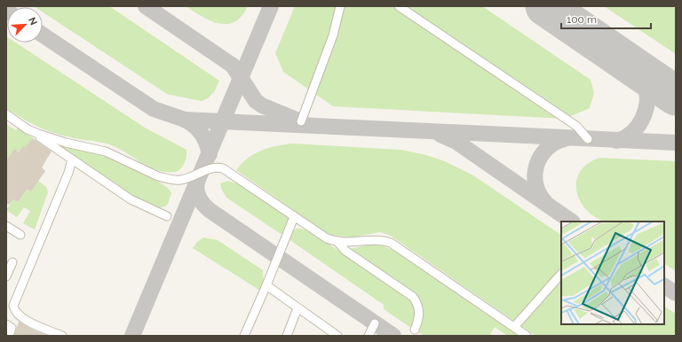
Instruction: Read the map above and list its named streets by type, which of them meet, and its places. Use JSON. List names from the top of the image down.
{
  "scale_bar": "100 m",
  "north": "top right"
}
